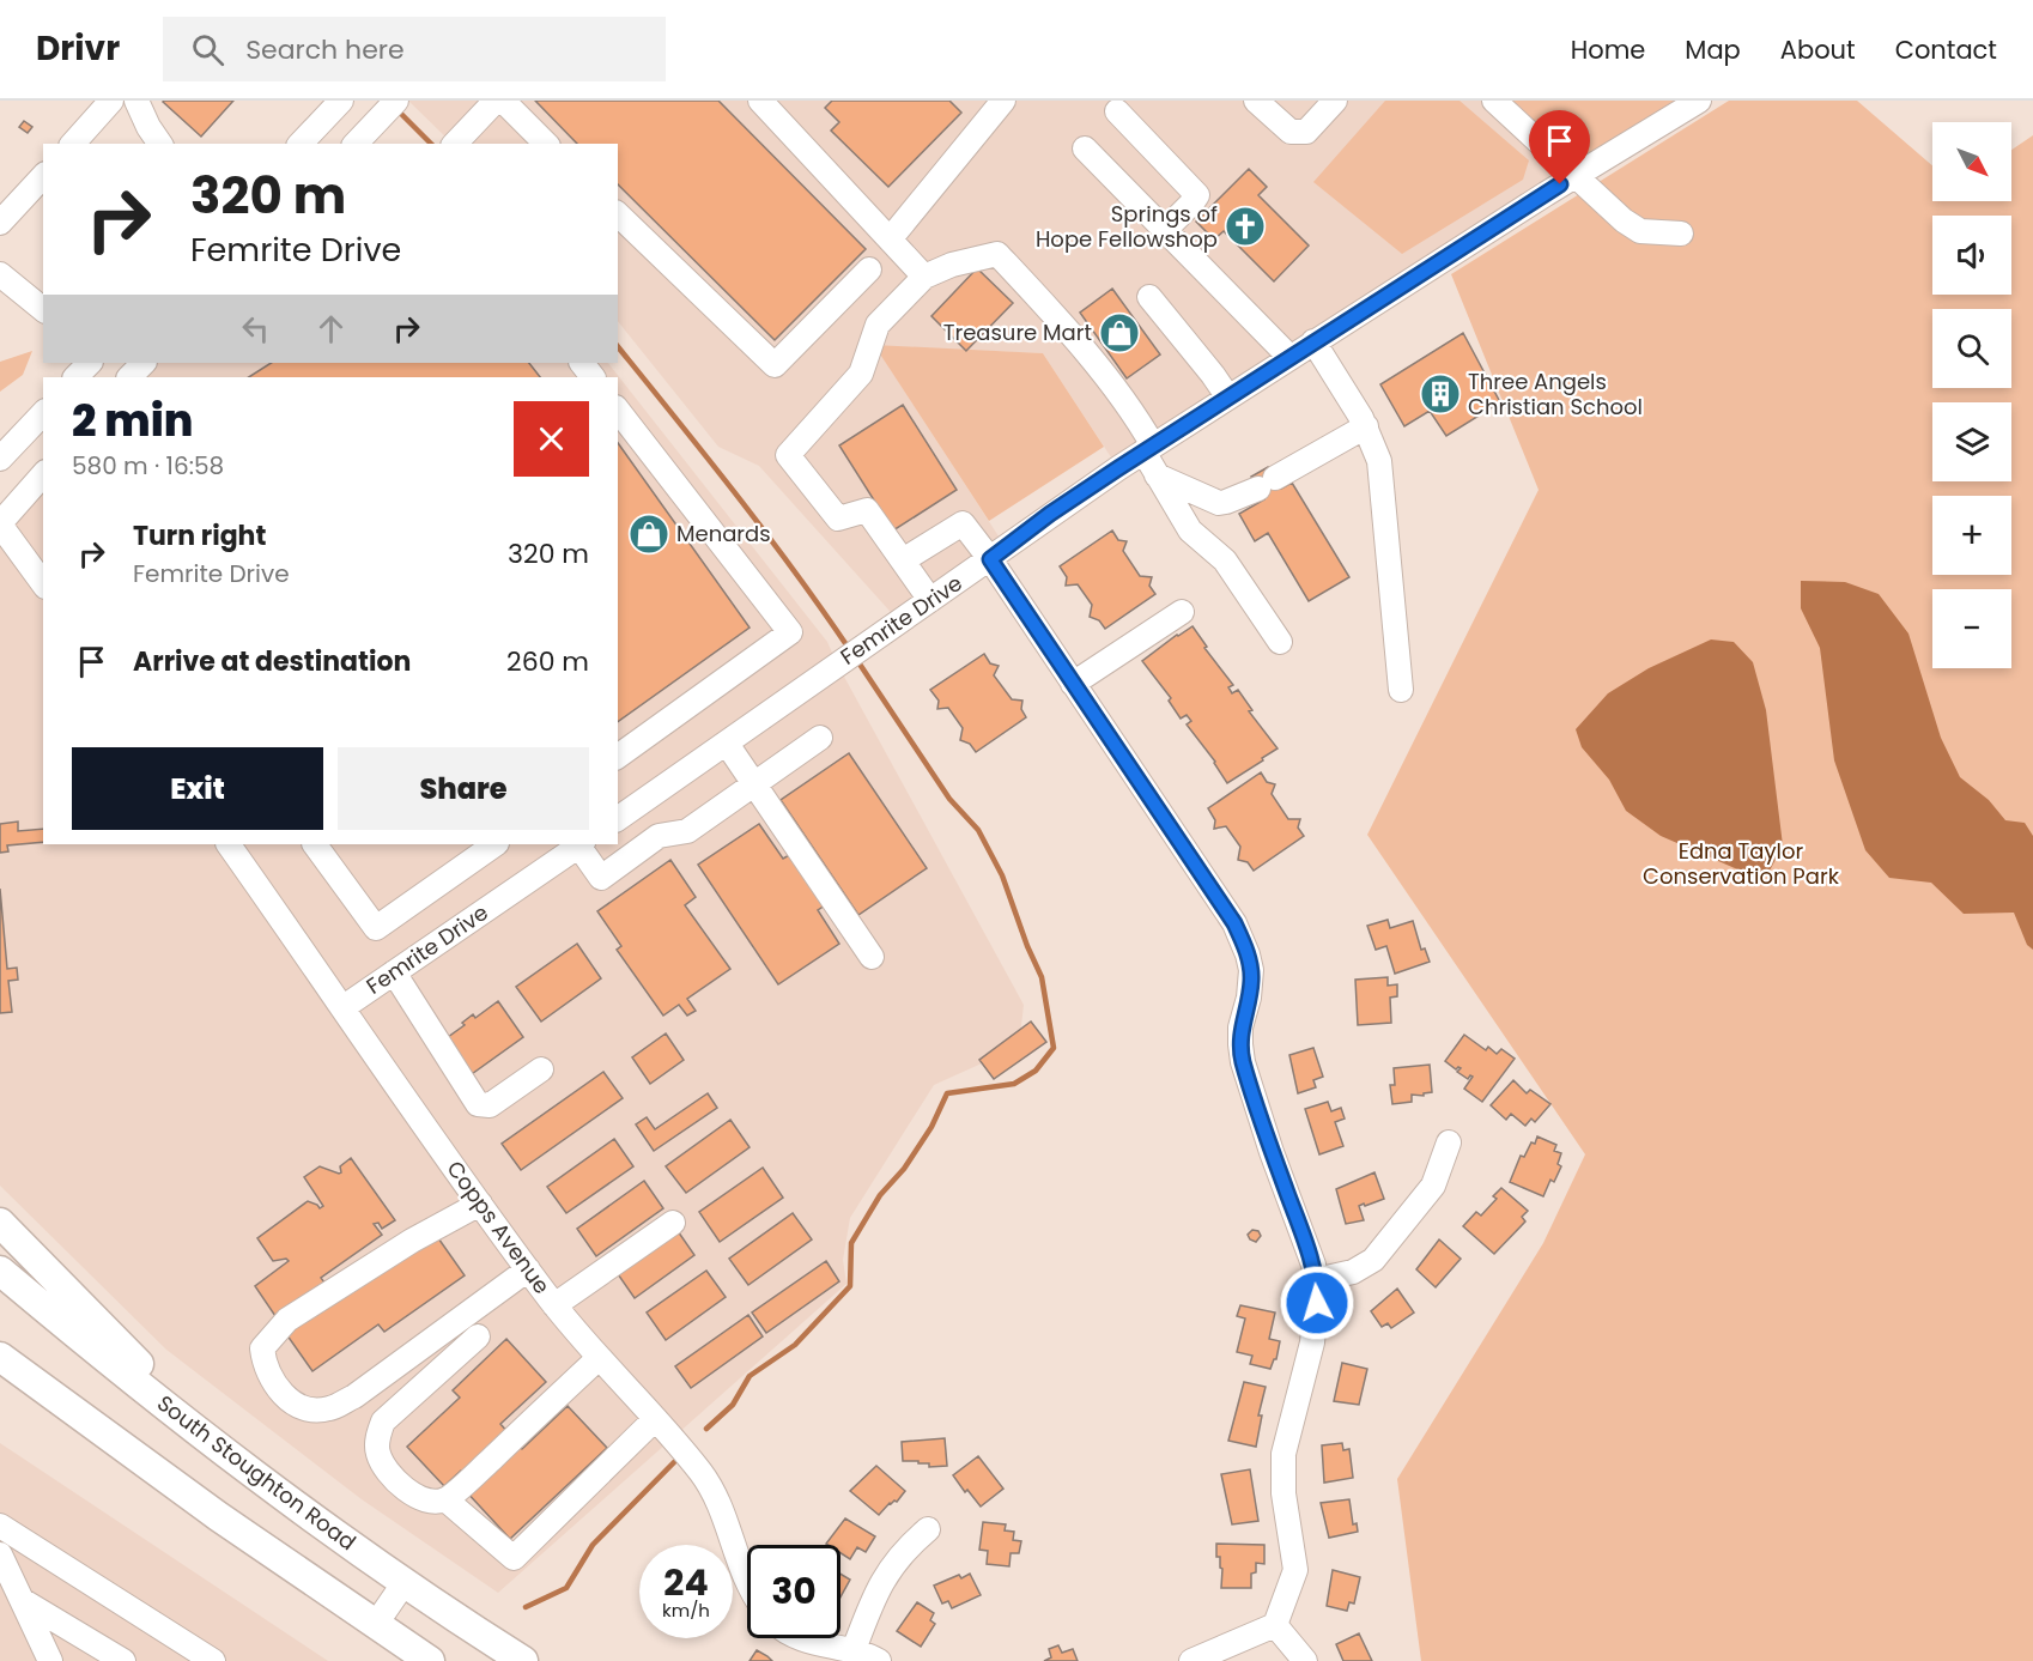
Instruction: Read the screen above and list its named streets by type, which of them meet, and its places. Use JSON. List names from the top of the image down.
{
  "streets": {
    "main road": ["South Stoughton Road"],
    "street": ["Femrite Drive", "Copps Avenue"]
  },
  "crossings": [
    ["Femrite Drive", "Copps Avenue"]
  ],
  "parks": ["Edna Taylor Conservation Park"],
  "places": {
    "church": ["Springs of Hope Fellowshop"],
    "shop": ["Treasure Mart", "Menards"],
    "building": ["Three Angels Christian School"]
  },
  "north": "bottom right",
  "page": {
    "header": "Drivr",
    "search": "Search here",
    "nav": [
      "Home",
      "Map",
      "About",
      "Contact"
    ],
    "map_buttons": ["+", "−"],
    "turn": ["320 m", "Femrite Drive"],
    "heading": ["2 min", "580 m · 16:58"],
    "list": [
      {
        "name": "Turn right",
        "note": "Femrite Drive",
        "value": "320 m"
      },
      {
        "name": "Arrive at destination",
        "value": "260 m"
      }
    ],
    "buttons": ["Exit", "Share"],
    "speed": "24 km/h",
    "limit": "30"
  }
}
